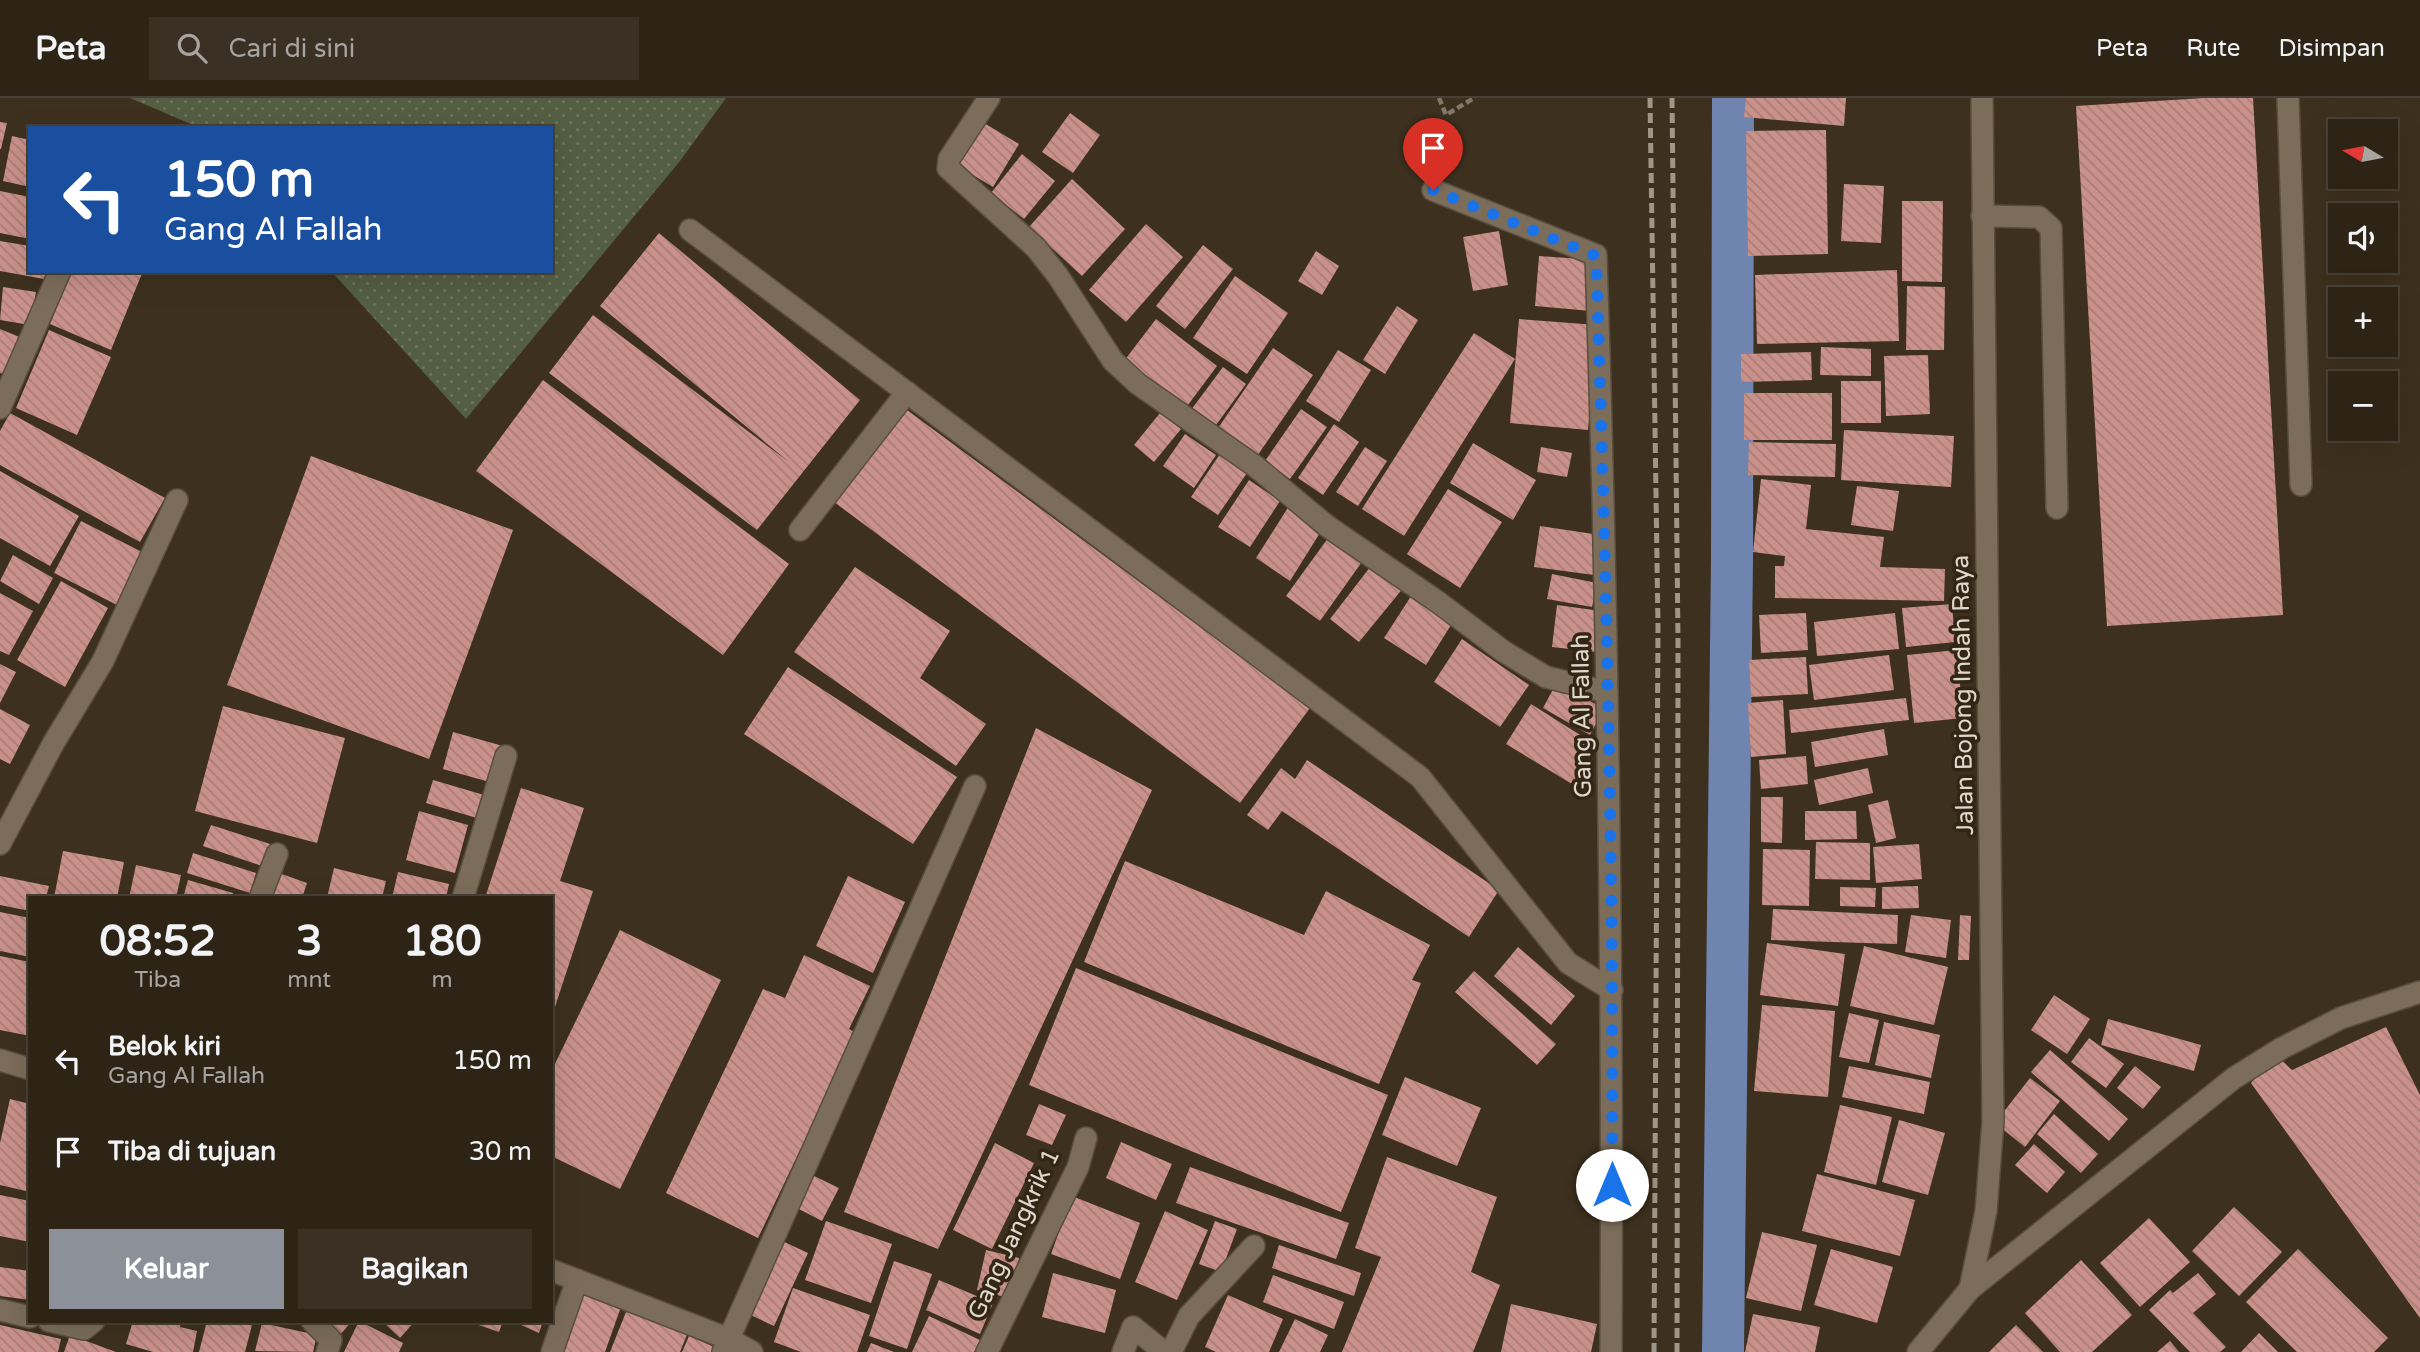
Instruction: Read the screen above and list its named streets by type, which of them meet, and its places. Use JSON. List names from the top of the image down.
{
  "streets": {
    "street": ["Jalan Bojong Indah Raya", "Gang Al Fallah", "Gang Jangkrik 1"]
  },
  "north": "left",
  "page": {
    "header": "Peta",
    "search": "Cari di sini",
    "nav": ["Peta", "Rute", "Disimpan"],
    "map_buttons": ["+", "−"],
    "turn": ["150 m", "Gang Al Fallah"],
    "eta": [
      "08:52",
      "Tiba",
      "3",
      "mnt",
      "180",
      "m"
    ],
    "list": [
      {
        "name": "Belok kiri",
        "note": "Gang Al Fallah",
        "value": "150 m"
      },
      {
        "name": "Tiba di tujuan",
        "value": "30 m"
      }
    ],
    "buttons": ["Keluar", "Bagikan"]
  }
}
